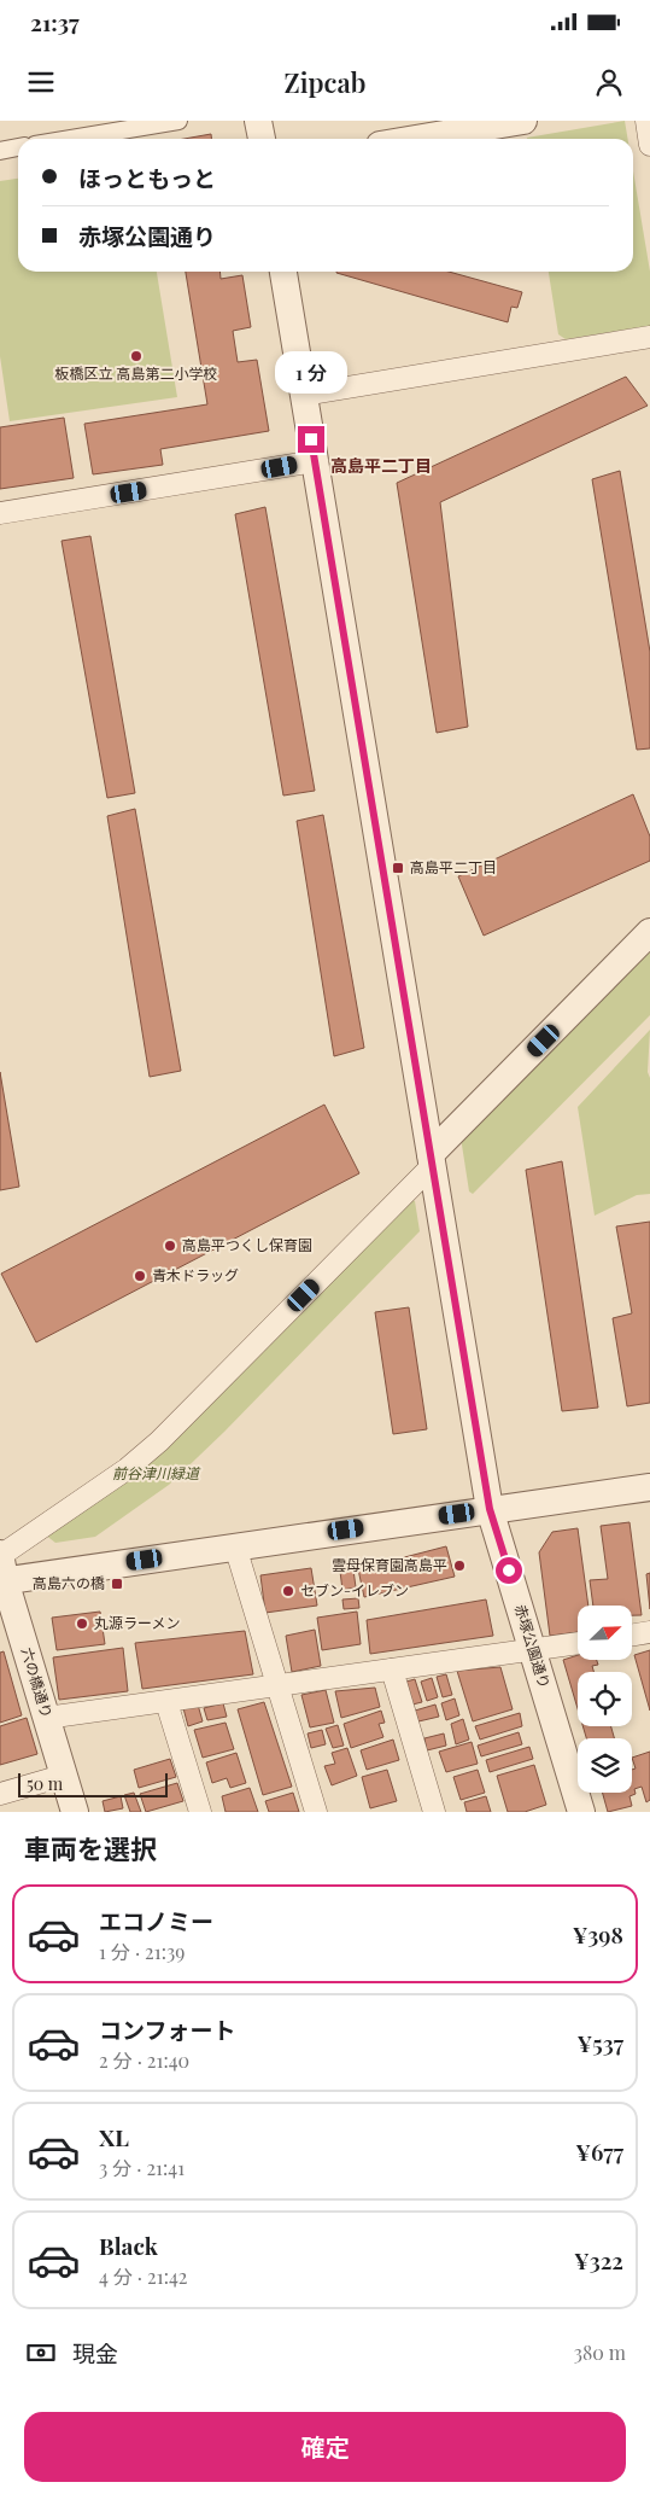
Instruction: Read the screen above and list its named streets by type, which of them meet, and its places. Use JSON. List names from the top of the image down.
{
  "streets": {
    "street": ["赤塚公園通り", "六の橋通り"]
  },
  "districts": ["高島平二丁目"],
  "parks": ["前谷津川緑道"],
  "places": {
    "other": [
      "板橋区立 高島第二小学校",
      "高島平つくし保育園",
      "青木ドラッグ",
      "雲母保育園高島平",
      "セブン-イレブン",
      "丸源ラーメン"
    ],
    "transit": ["高島平二丁目", "高島六の橋"]
  },
  "scale_bar": "50 m",
  "north": "top right",
  "page": {
    "status": "21:37",
    "header": "Zipcab",
    "banner": ["ほっともっと", "赤塚公園通り"],
    "bubble": "1 分",
    "scale": "50 m",
    "heading": "車両を選択",
    "list": [
      {
        "name": "エコノミー",
        "note": "1 分 · 21:39",
        "value": "¥398"
      },
      {
        "name": "コンフォート",
        "note": "2 分 · 21:40",
        "value": "¥537"
      },
      {
        "name": "XL",
        "note": "3 分 · 21:41",
        "value": "¥677"
      },
      {
        "name": "Black",
        "note": "4 分 · 21:42",
        "value": "¥322"
      }
    ],
    "pay": ["現金", "380 m"],
    "buttons": "確定"
  }
}
